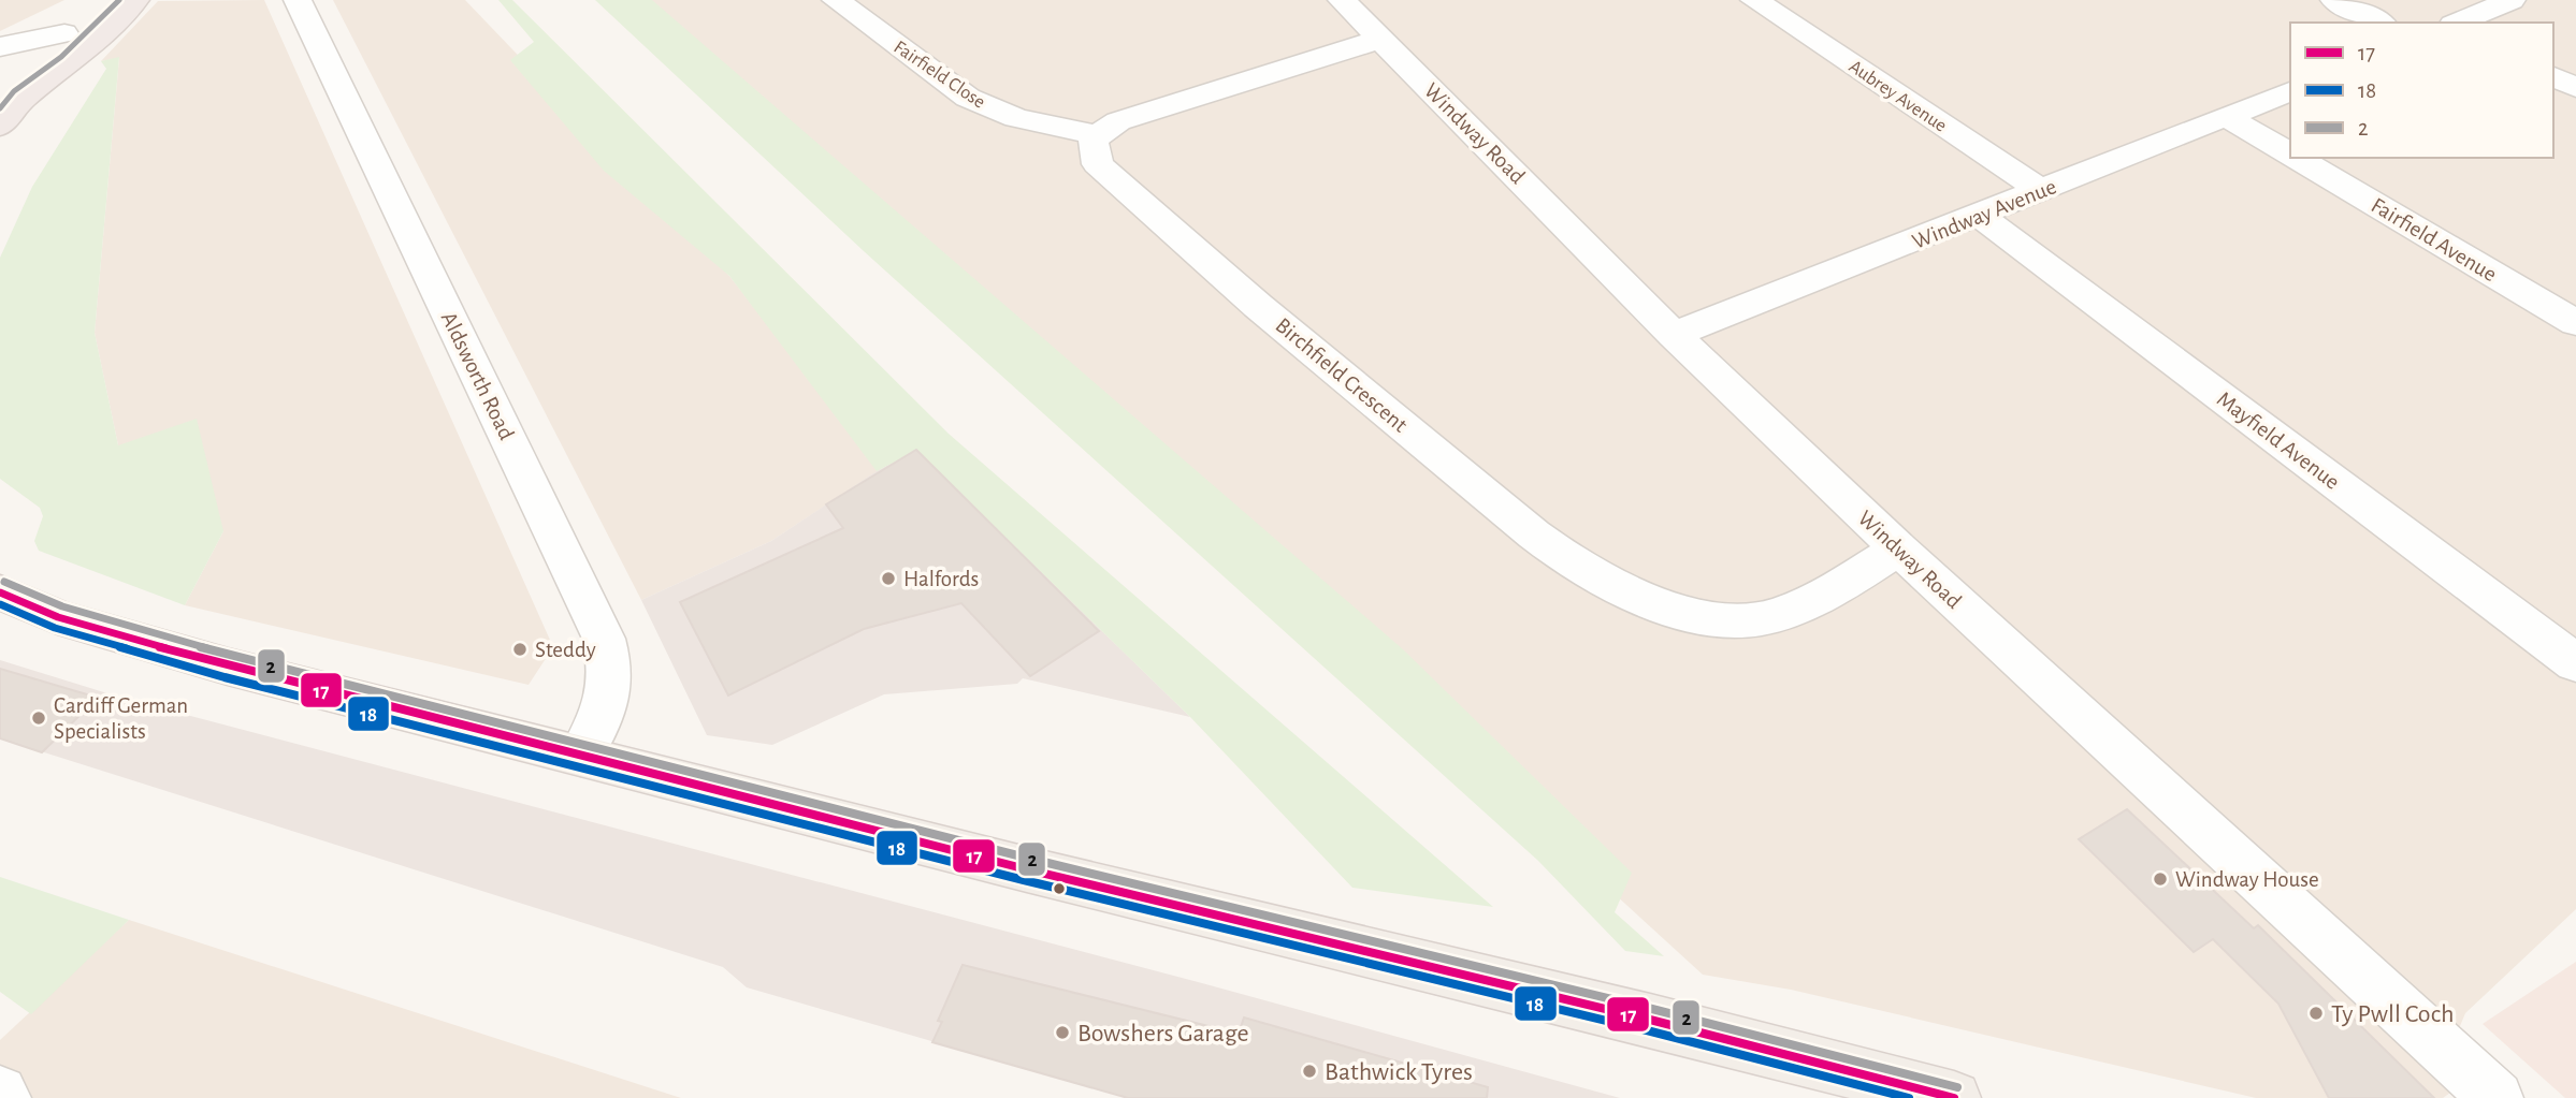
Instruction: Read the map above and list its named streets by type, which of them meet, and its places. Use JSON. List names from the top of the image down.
{
  "streets": {
    "street": [
      "Fairfield Close",
      "Aubrey Avenue",
      "Windway Road",
      "Windway Avenue",
      "Fairfield Avenue",
      "Birchfield Crescent",
      "Aldsworth Road",
      "Mayfield Avenue"
    ]
  },
  "crossings": [
    ["Fairfield Close", "Birchfield Crescent"],
    ["Aubrey Avenue", "Windway Avenue"],
    ["Windway Road", "Windway Avenue"],
    ["Windway Road", "Birchfield Crescent"],
    ["Windway Avenue", "Fairfield Avenue"],
    ["Windway Avenue", "Mayfield Avenue"]
  ],
  "places": [
    "Halfords",
    "Steddy",
    "Cardiff German Specialists",
    "Windway House",
    "Ty Pwll Coch",
    "Bowshers Garage",
    "Bathwick Tyres"
  ],
  "lines": ["transit line 2", "transit line 17", "transit line 18"],
  "legend": ["17", "18", "2"]
}
